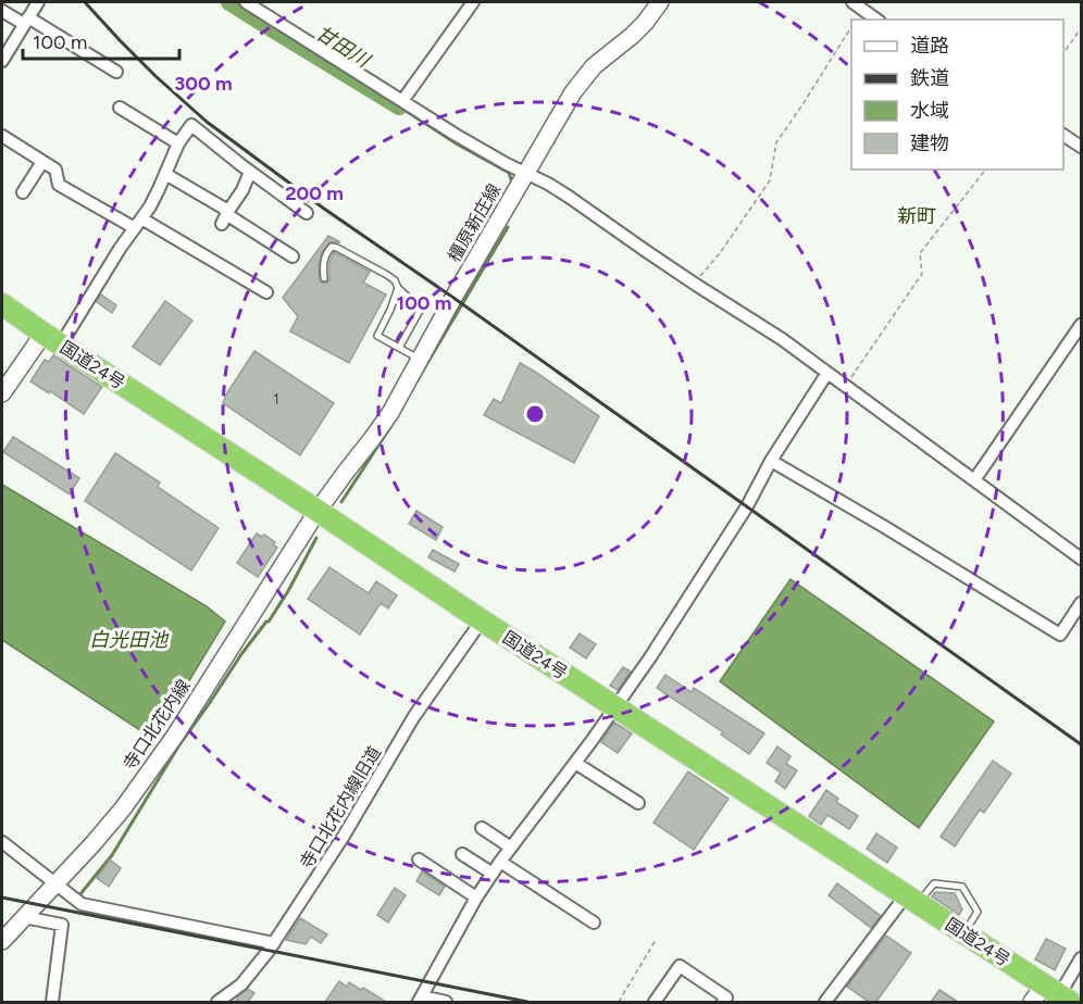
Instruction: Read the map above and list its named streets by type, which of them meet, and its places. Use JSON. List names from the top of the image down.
{
  "streets": {
    "highway": ["国道24号"],
    "main road": ["橿原新庄線", "寺口北花内線"],
    "street": ["寺口北花内線旧道"]
  },
  "crossings": [
    ["橿原新庄線", "国道24号"],
    ["橿原新庄線", "寺口北花内線"],
    ["国道24号", "寺口北花内線"],
    ["国道24号", "寺口北花内線旧道"]
  ],
  "districts": ["新町"],
  "water": ["甘田川", "白光田池"],
  "house_numbers": ["1"],
  "legend": [
    "道路",
    "鉄道",
    "水域",
    "建物"
  ],
  "scale_bar": "100 m",
  "rings": ["300 m", "200 m", "100 m"]
}
